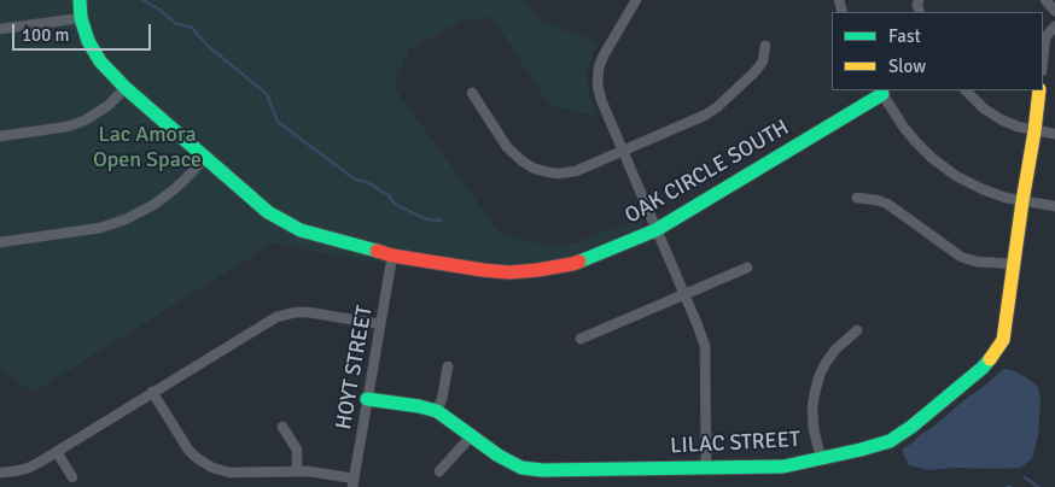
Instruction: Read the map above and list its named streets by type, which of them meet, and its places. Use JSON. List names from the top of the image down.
{
  "streets": {
    "street": ["OAK CIRCLE SOUTH", "HOYT STREET", "LILAC STREET"]
  },
  "crossings": [
    ["OAK CIRCLE SOUTH", "HOYT STREET"],
    ["HOYT STREET", "LILAC STREET"]
  ],
  "parks": ["Lac Amora Open Space"],
  "legend": ["Fast", "Slow"],
  "scale_bar": "100 m"
}
